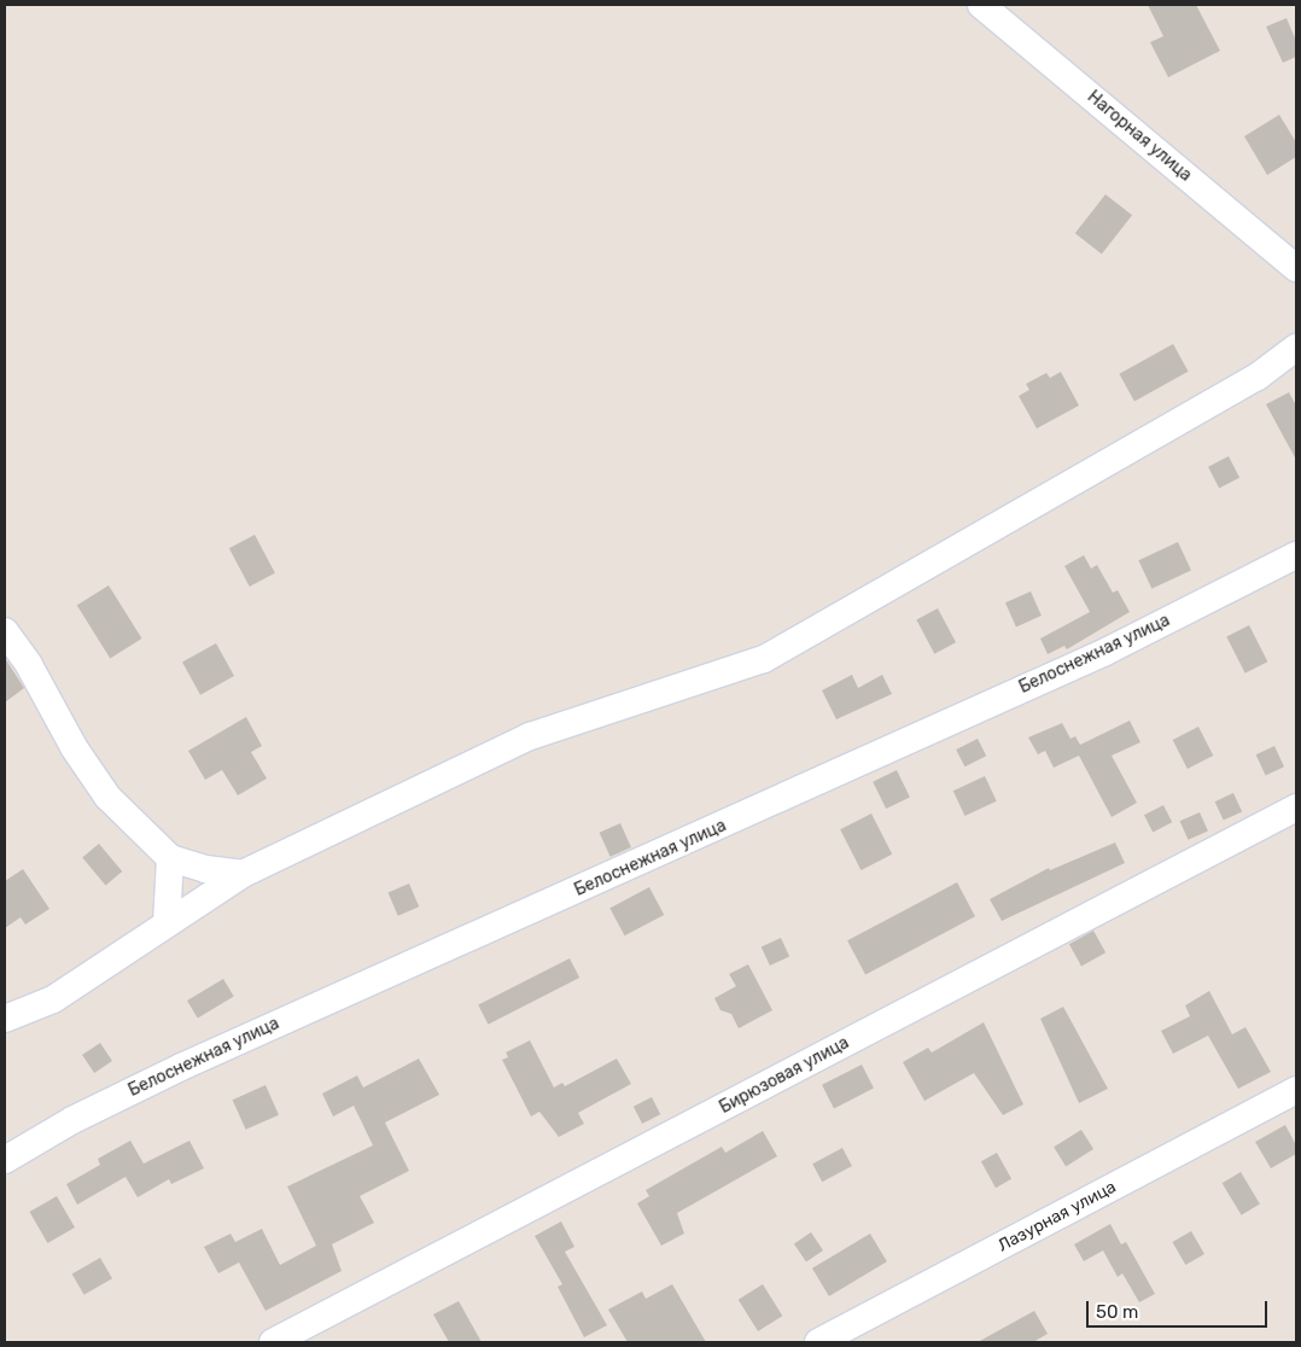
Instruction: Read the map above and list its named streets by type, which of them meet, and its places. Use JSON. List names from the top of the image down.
{
  "streets": {
    "street": [
      "Нагорная улица",
      "Белоснежная улица",
      "Бирюзовая улица",
      "Лазурная улица"
    ]
  },
  "scale_bar": "50 m"
}
